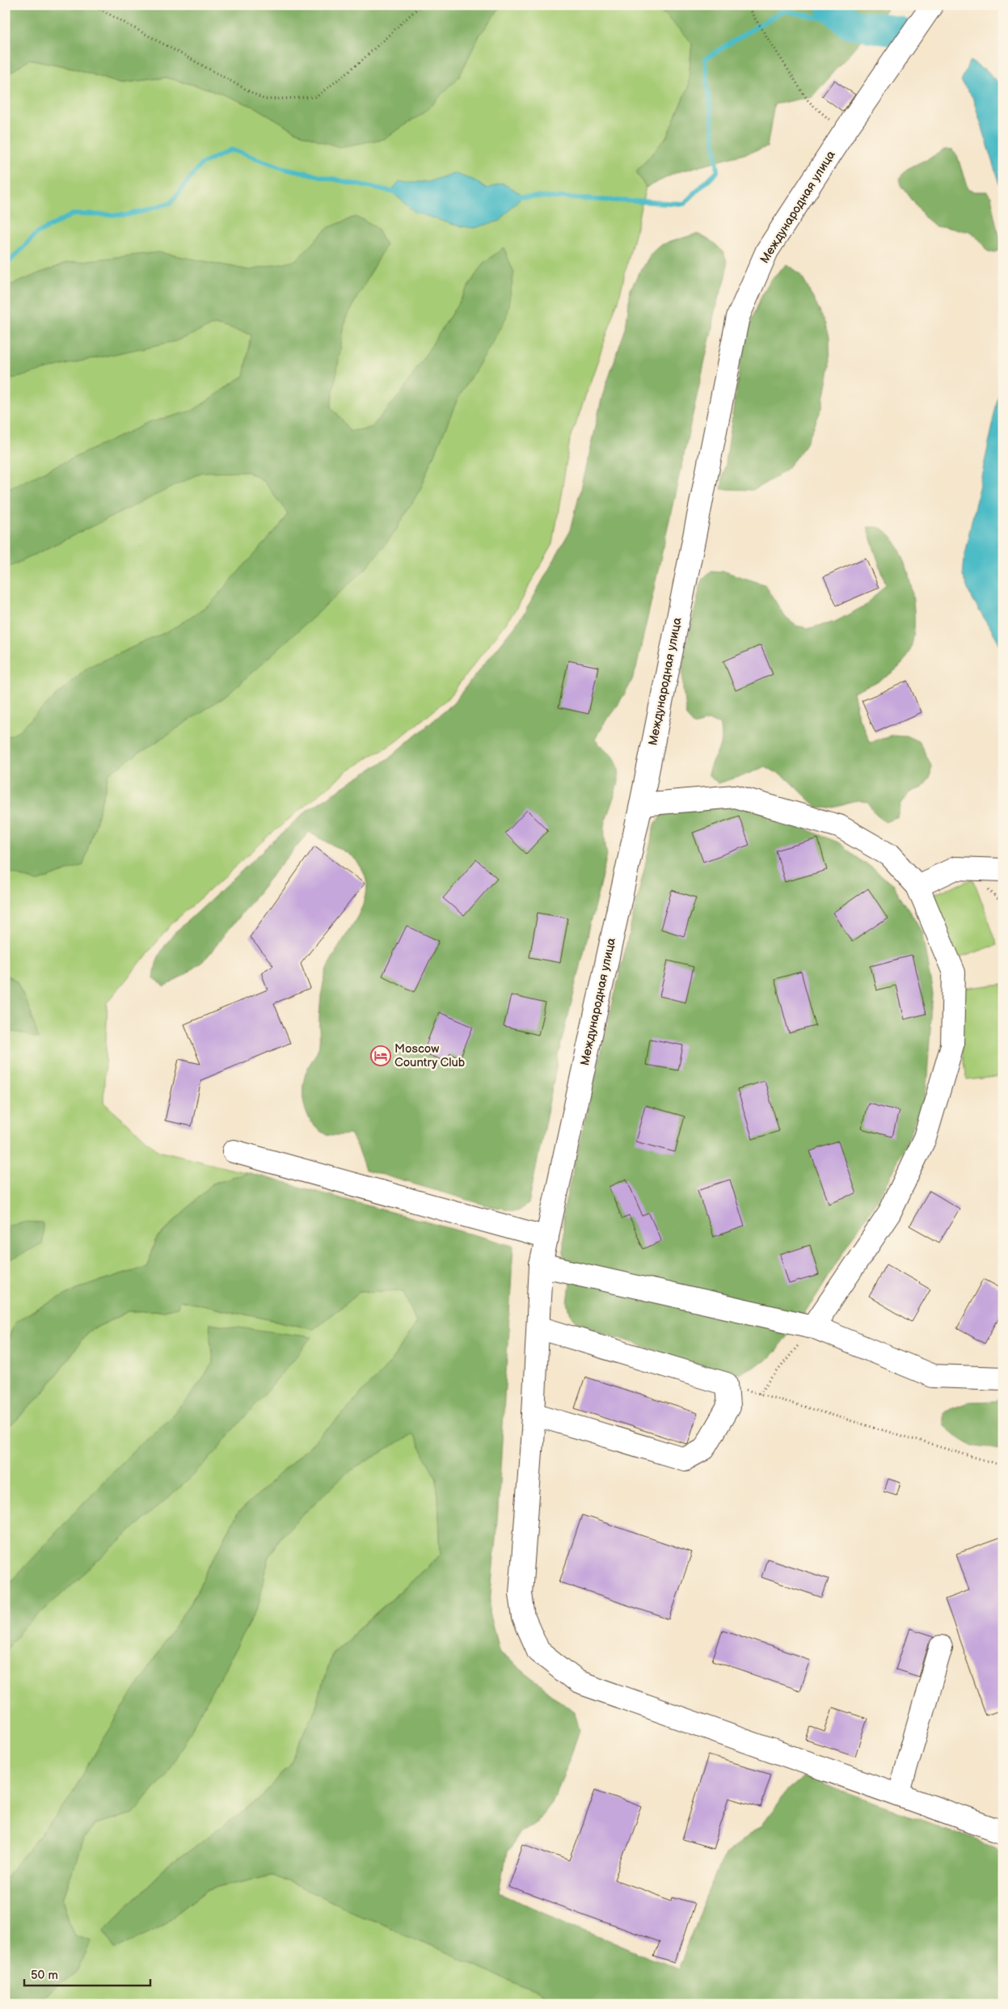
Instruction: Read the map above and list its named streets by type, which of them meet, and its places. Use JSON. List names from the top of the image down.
{
  "streets": {
    "street": ["Международная улица"]
  },
  "places": {
    "hotel": ["Moscow Country Club"]
  },
  "scale_bar": "50 m"
}
